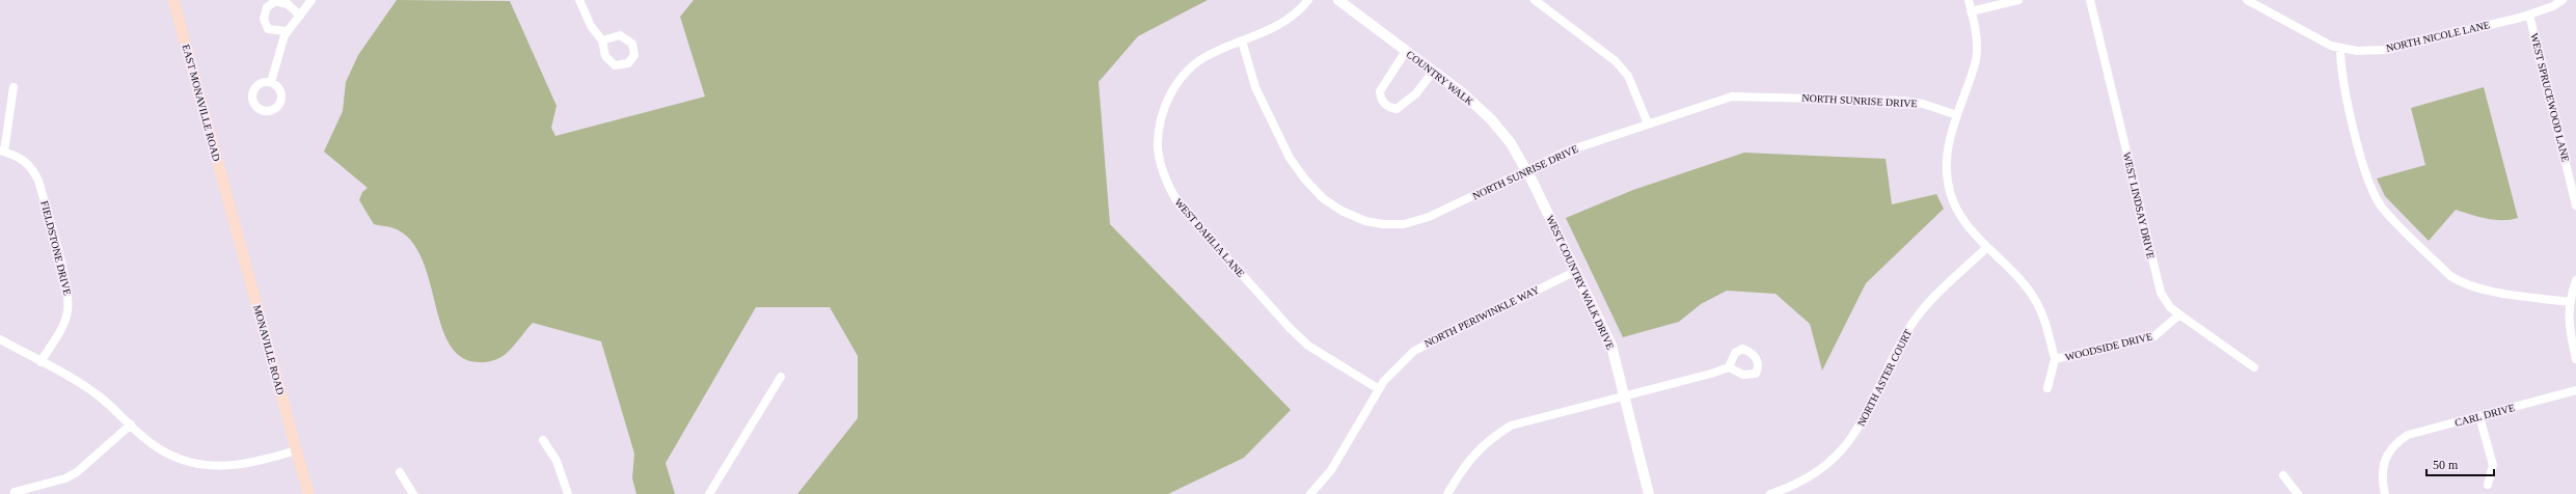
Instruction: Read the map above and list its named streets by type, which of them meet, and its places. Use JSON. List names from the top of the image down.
{
  "streets": {
    "main road": ["EAST MONAVILLE ROAD", "MONAVILLE ROAD"],
    "street": [
      "NORTH NICOLE LANE",
      "COUNTRY WALK",
      "WEST SPRUCEWOOD LANE",
      "NORTH SUNRISE DRIVE",
      "WEST LINDSAY DRIVE",
      "WEST DAHLIA LANE",
      "FIELDSTONE DRIVE",
      "WEST COUNTRY WALK DRIVE",
      "NORTH PERIWINKLE WAY",
      "WOODSIDE DRIVE",
      "NORTH ASTER COURT",
      "CARL DRIVE"
    ]
  },
  "crossings": [
    ["NORTH NICOLE LANE", "WEST SPRUCEWOOD LANE"],
    ["COUNTRY WALK", "NORTH SUNRISE DRIVE"],
    ["COUNTRY WALK", "WEST COUNTRY WALK DRIVE"],
    ["NORTH SUNRISE DRIVE", "WEST DAHLIA LANE"],
    ["NORTH SUNRISE DRIVE", "WEST COUNTRY WALK DRIVE"],
    ["EAST MONAVILLE ROAD", "MONAVILLE ROAD"],
    ["WEST LINDSAY DRIVE", "WOODSIDE DRIVE"],
    ["WEST DAHLIA LANE", "NORTH PERIWINKLE WAY"],
    ["WEST COUNTRY WALK DRIVE", "NORTH PERIWINKLE WAY"]
  ],
  "scale_bar": "50 m"
}
